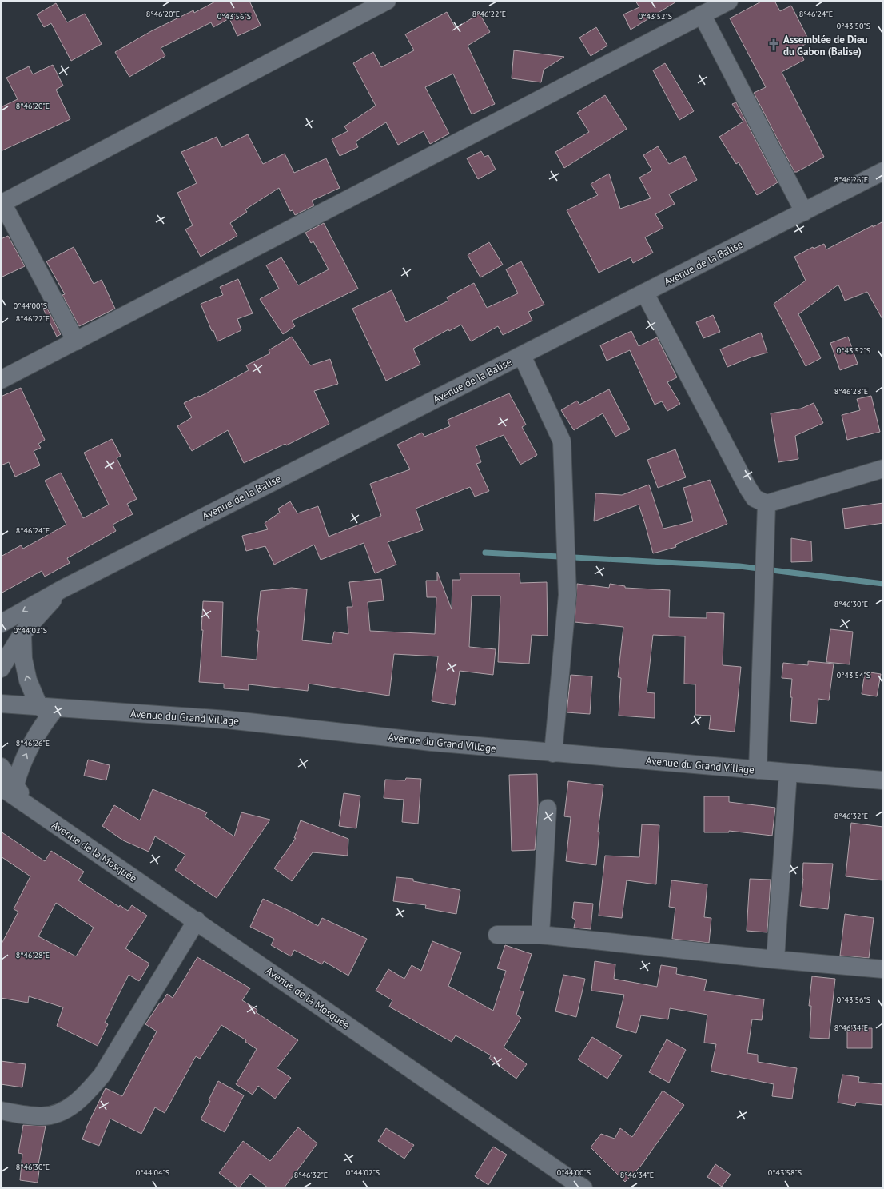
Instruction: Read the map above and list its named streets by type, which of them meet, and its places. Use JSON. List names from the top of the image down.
{
  "streets": {
    "street": ["Avenue de la Balise", "Avenue du Grand Village", "Avenue de la Mosquée"]
  },
  "places": {
    "church": ["Assemblée de Dieu du Gabon (Balise)"]
  },
  "coordinates": [
    "8°46'20\"E",
    "8°46'22\"E",
    "8°46'24\"E",
    "0°43'56\"S",
    "0°43'52\"S",
    "0°43'50\"S",
    "8°46'26\"E",
    "0°44'00\"S",
    "8°46'28\"E",
    "8°46'30\"E",
    "0°44'02\"S",
    "0°43'54\"S",
    "8°46'32\"E",
    "8°46'34\"E",
    "0°44'04\"S",
    "0°43'58\"S"
  ]
}
